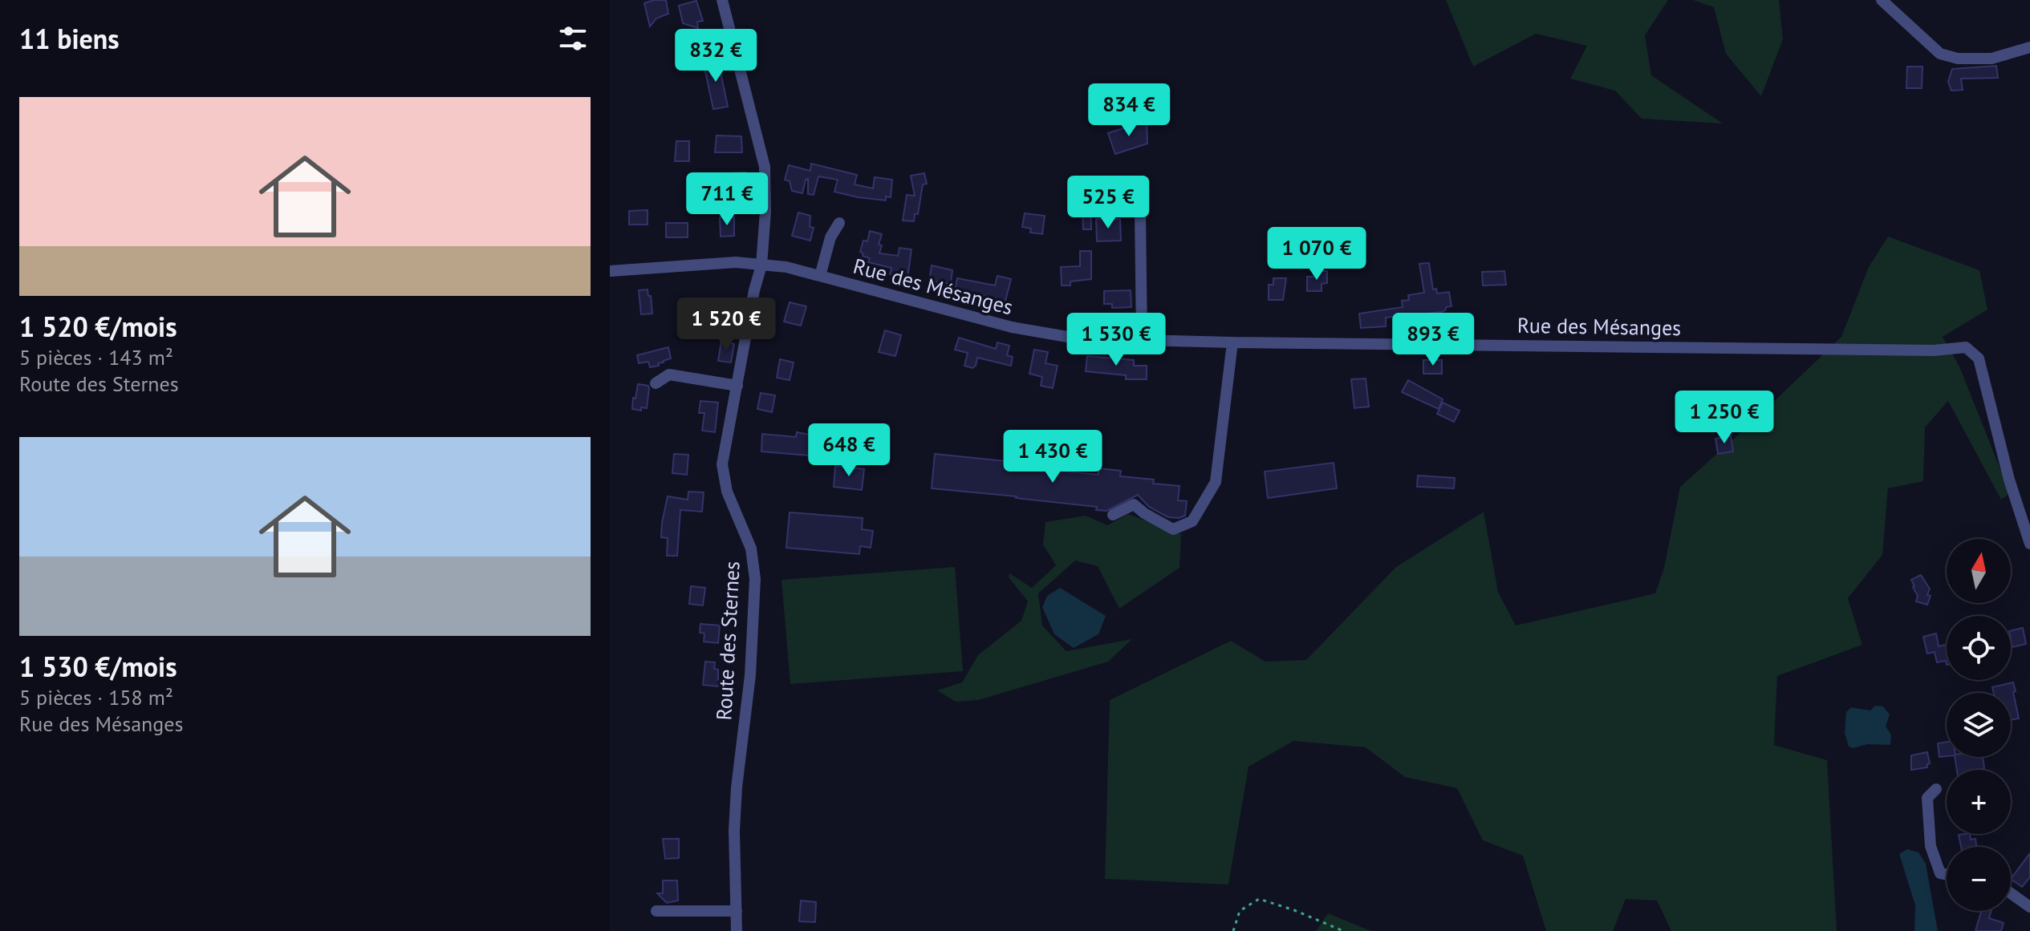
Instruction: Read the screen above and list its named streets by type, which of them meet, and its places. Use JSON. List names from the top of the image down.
{
  "streets": {
    "street": ["Rue des Mésanges", "Route des Sternes"]
  },
  "crossings": [
    ["Rue des Mésanges", "Route des Sternes"]
  ],
  "north": "top",
  "page": {
    "heading": "11 biens",
    "price": [
      "832 €",
      "834 €",
      "711 €",
      "525 €",
      "1 070 €",
      "1 520 €",
      "1 530 €",
      "893 €",
      "1 250 €",
      "648 €",
      "1 430 €"
    ],
    "list": [
      {
        "name": "1 520 €/mois",
        "note": "5 pièces · 143 m² · Route des Sternes"
      },
      {
        "name": "1 530 €/mois",
        "note": "5 pièces · 158 m² · Rue des Mésanges"
      }
    ],
    "map_buttons": ["+", "−"]
  }
}
